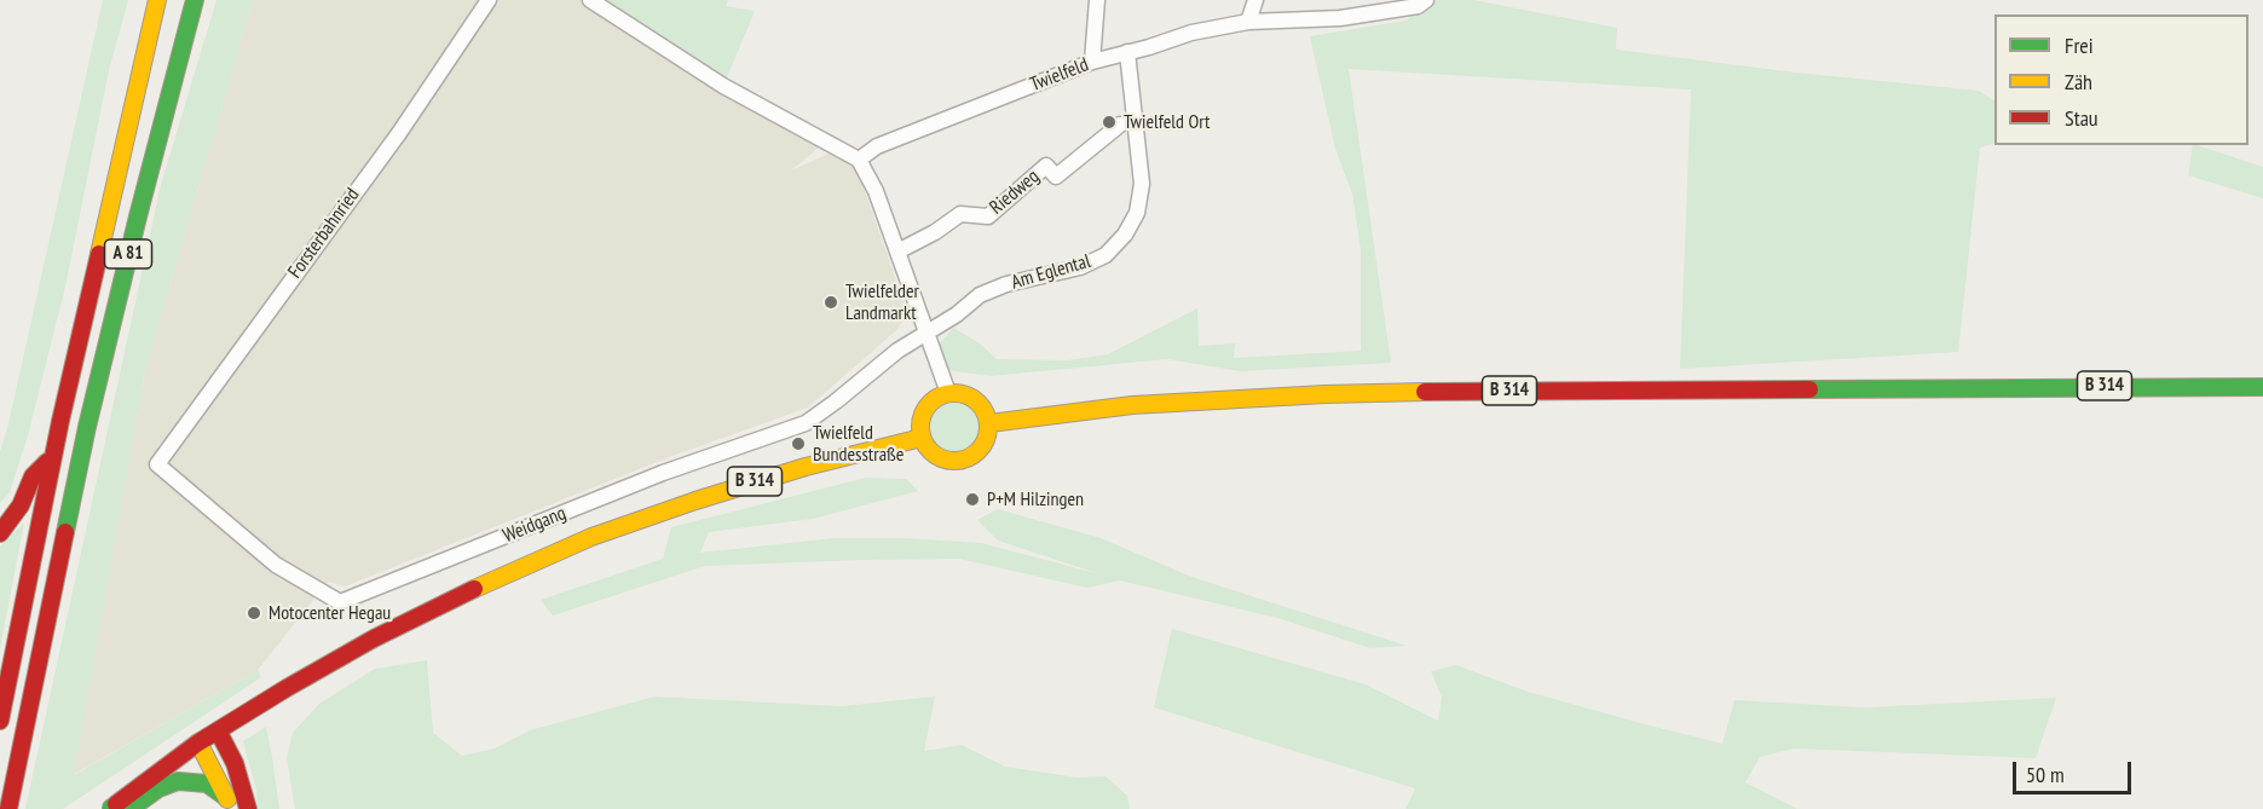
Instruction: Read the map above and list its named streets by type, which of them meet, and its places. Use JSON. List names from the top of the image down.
{
  "streets": {
    "main road": ["A 81", "B 314"],
    "street": [
      "Twielfeld",
      "Riedweg",
      "Forsterbahnried",
      "Am Eglental",
      "Weidgang"
    ]
  },
  "crossings": [
    ["Twielfeld", "Am Eglental"],
    ["Forsterbahnried", "Weidgang"],
    ["Am Eglental", "Weidgang"]
  ],
  "places": [
    "Twielfeld Ort",
    "Twielfelder Landmarkt",
    "Twielfeld Bundesstraße",
    "P+M Hilzingen",
    "Motocenter Hegau"
  ],
  "legend": ["Frei", "Zäh", "Stau"],
  "scale_bar": "50 m"
}
